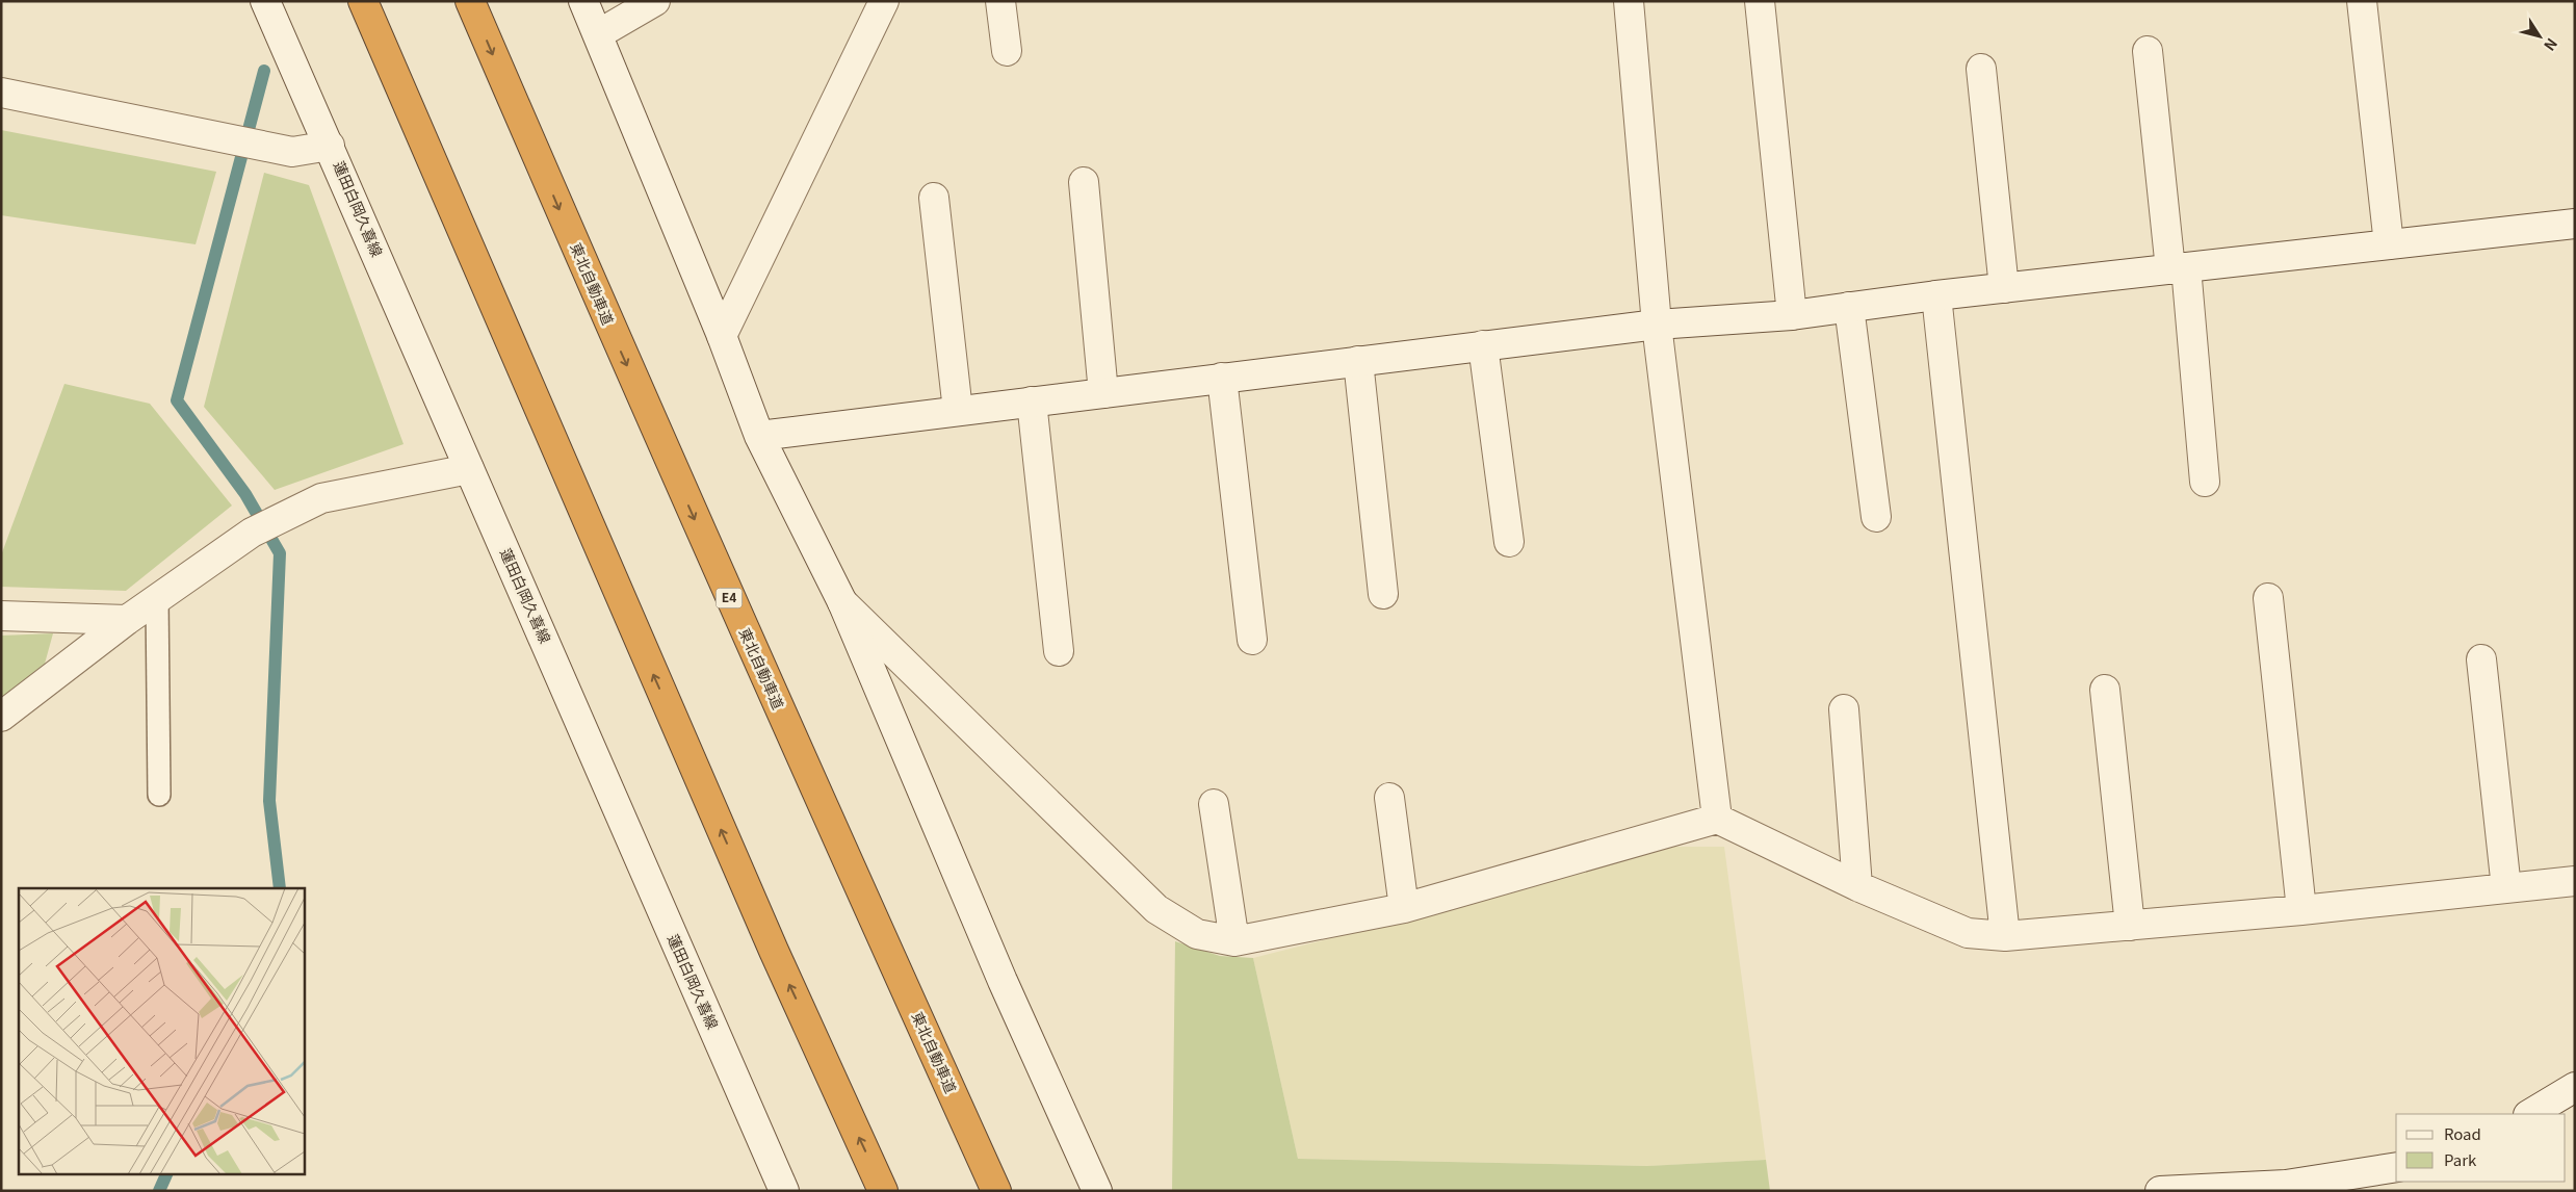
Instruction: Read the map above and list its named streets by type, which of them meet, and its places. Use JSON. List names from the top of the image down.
{
  "streets": {
    "highway": ["東北自動車道", "E4"],
    "street": ["蓮田白岡久喜線"]
  },
  "legend": ["Road", "Park"],
  "north": "bottom right"
}
